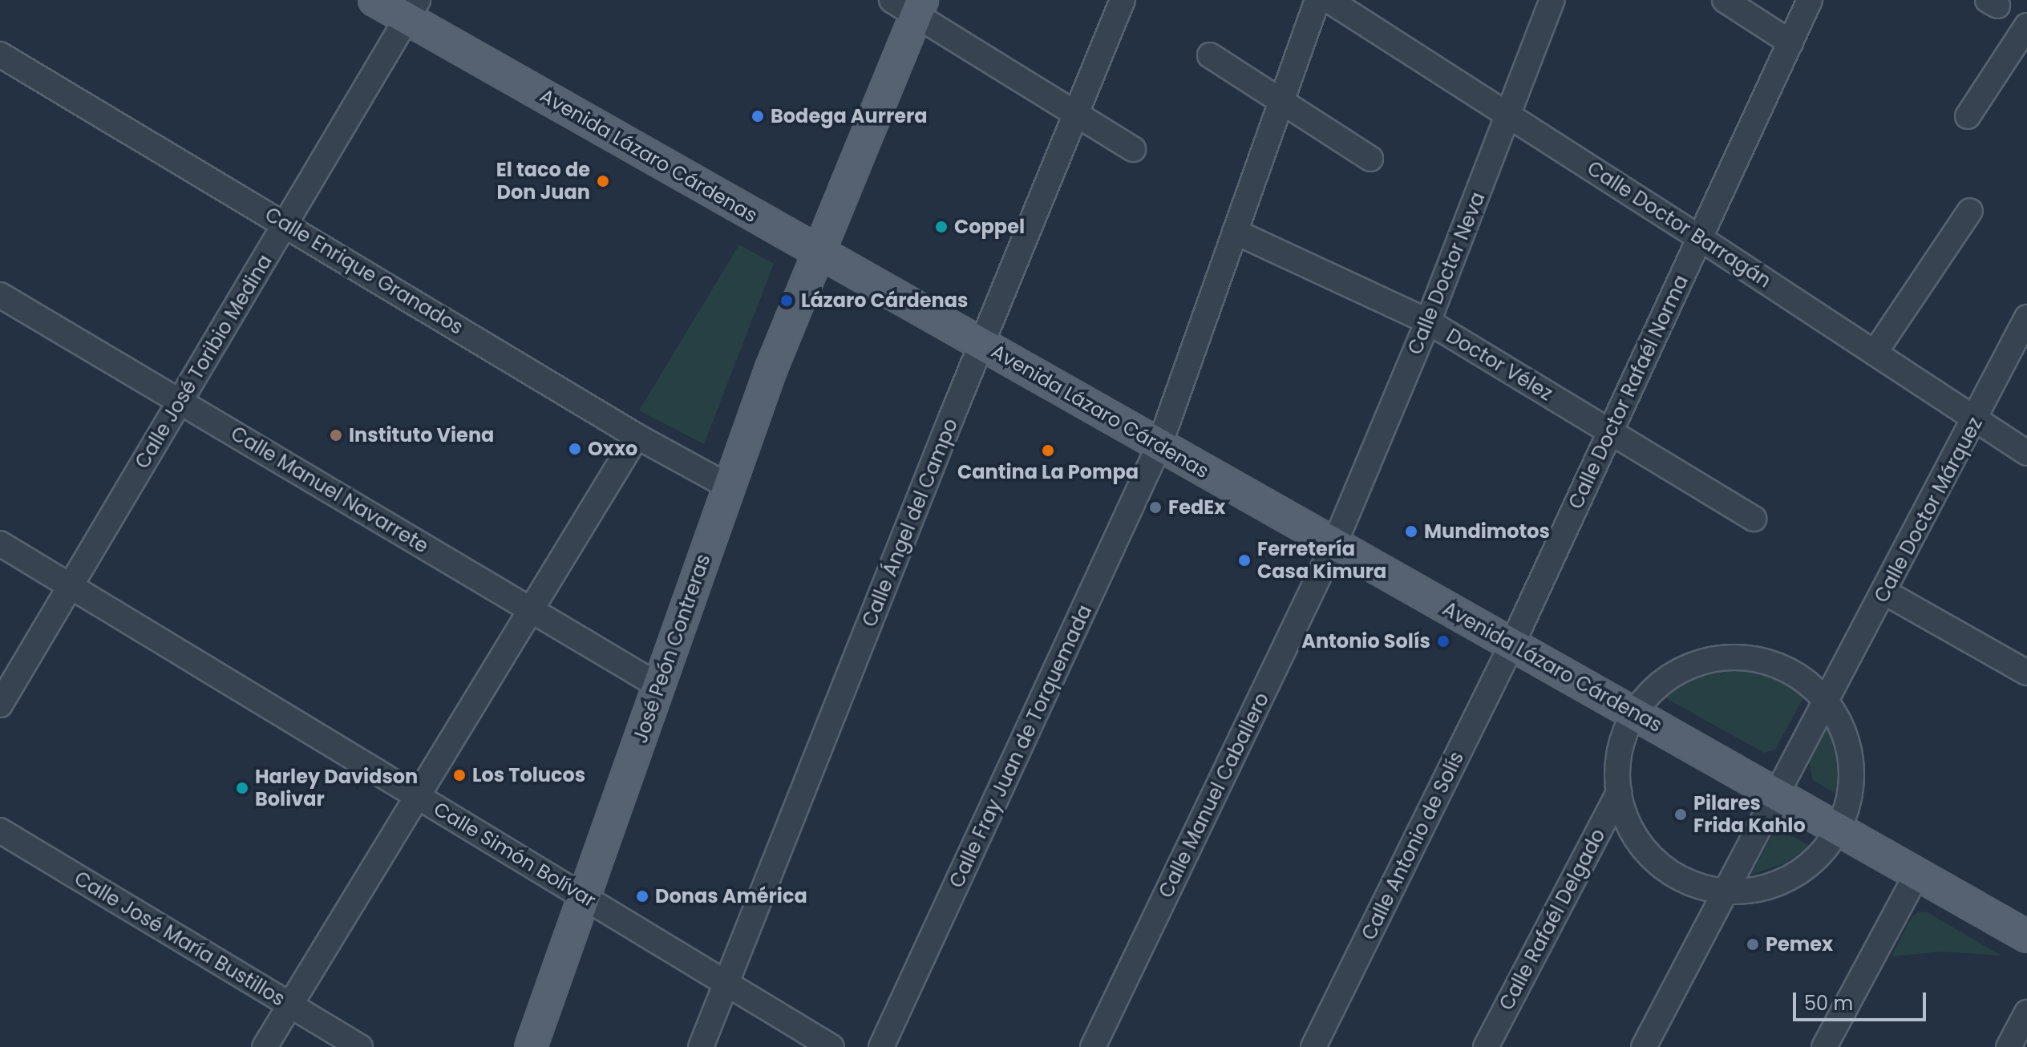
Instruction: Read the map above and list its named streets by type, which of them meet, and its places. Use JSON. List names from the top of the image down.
{
  "streets": {
    "main road": ["Avenida Lázaro Cárdenas", "José Peón Contreras"],
    "street": [
      "Calle Doctor Barragán",
      "Calle Enrique Granados",
      "Calle Doctor Neva",
      "Calle José Toribio Medina",
      "Doctor Vélez",
      "Calle Doctor Rafaél Norma",
      "Calle Manuel Navarrete",
      "Calle Doctor Márquez",
      "Calle Ángel del Campo",
      "Calle Fray Juan de Torquemada",
      "Calle Manuel Caballero",
      "Calle Antonio de Solís",
      "Calle Simón Bolívar",
      "Calle Rafaél Delgado",
      "Calle José María Bustillos"
    ]
  },
  "crossings": [
    ["Avenida Lázaro Cárdenas", "Calle Doctor Neva"],
    ["Avenida Lázaro Cárdenas", "Calle José Toribio Medina"],
    ["Avenida Lázaro Cárdenas", "Calle Doctor Rafaél Norma"],
    ["Avenida Lázaro Cárdenas", "Calle Doctor Márquez"],
    ["Avenida Lázaro Cárdenas", "Calle Ángel del Campo"],
    ["Avenida Lázaro Cárdenas", "José Peón Contreras"],
    ["Avenida Lázaro Cárdenas", "Calle Fray Juan de Torquemada"],
    ["Avenida Lázaro Cárdenas", "Calle Manuel Caballero"],
    ["Avenida Lázaro Cárdenas", "Calle Antonio de Solís"],
    ["Calle Doctor Barragán", "Calle Doctor Neva"],
    ["Calle Doctor Barragán", "Calle Doctor Rafaél Norma"],
    ["Calle Doctor Barragán", "Calle Doctor Márquez"],
    ["Calle Enrique Granados", "Calle José Toribio Medina"],
    ["Calle Enrique Granados", "José Peón Contreras"],
    ["Calle Doctor Neva", "Doctor Vélez"],
    ["Calle Doctor Neva", "Calle Manuel Caballero"],
    ["Calle José Toribio Medina", "Calle Manuel Navarrete"],
    ["Calle José Toribio Medina", "Calle Simón Bolívar"],
    ["Doctor Vélez", "Calle Doctor Rafaél Norma"],
    ["Doctor Vélez", "Calle Fray Juan de Torquemada"],
    ["Calle Doctor Rafaél Norma", "Calle Antonio de Solís"],
    ["Calle Manuel Navarrete", "José Peón Contreras"],
    ["Calle Ángel del Campo", "Calle Simón Bolívar"],
    ["José Peón Contreras", "Calle Simón Bolívar"]
  ],
  "places": [
    "Bodega Aurrera",
    "El taco de Don Juan",
    "Coppel",
    "Lázaro Cárdenas",
    "Instituto Viena",
    "Oxxo",
    "Cantina La Pompa",
    "FedEx",
    "Mundimotos",
    "Ferretería Casa Kimura",
    "Antonio Solís",
    "Los Tolucos",
    "Harley Davidson Bolivar",
    "Pilares Frida Kahlo",
    "Donas América",
    "Pemex"
  ],
  "scale_bar": "50 m"
}
